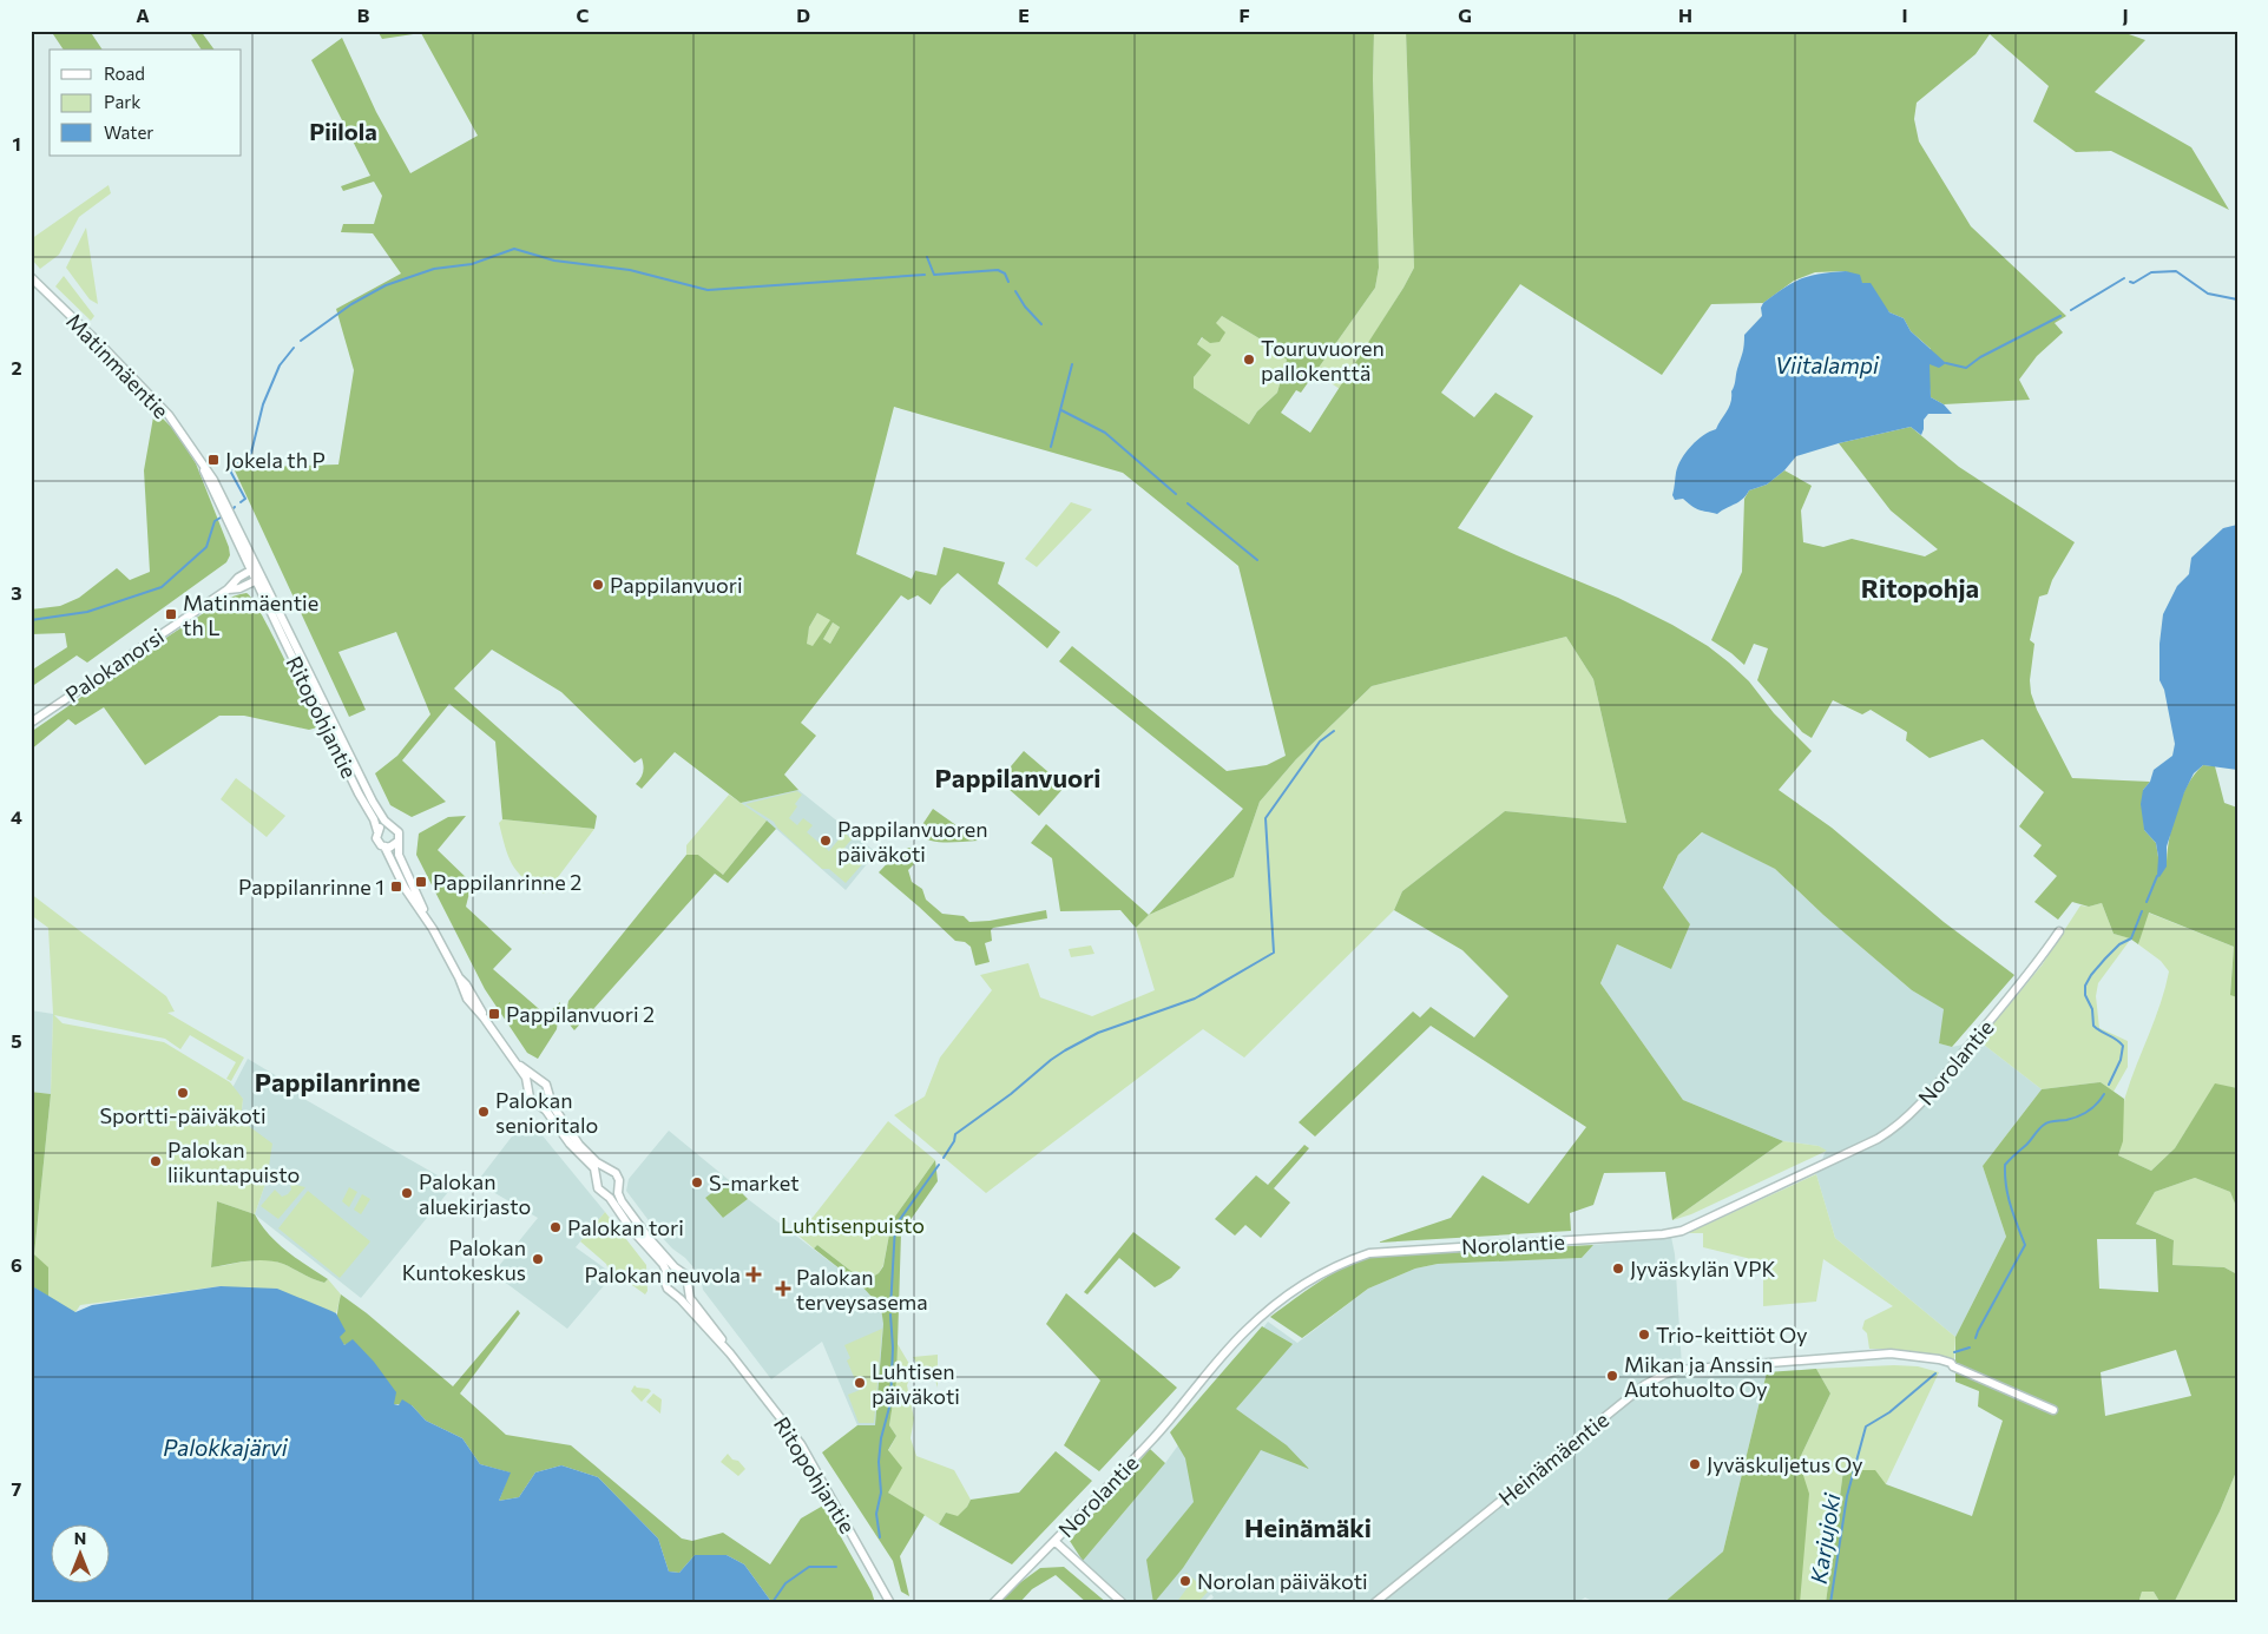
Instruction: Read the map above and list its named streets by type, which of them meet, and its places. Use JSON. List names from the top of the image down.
{
  "streets": {
    "main road": [
      "Matinmäentie",
      "Palokanorsi",
      "Ritopohjantie",
      "Norolantie",
      "Heinämäentie"
    ]
  },
  "crossings": [
    ["Matinmäentie", "Palokanorsi"],
    ["Matinmäentie", "Ritopohjantie"],
    ["Palokanorsi", "Ritopohjantie"]
  ],
  "districts": [
    "Piilola",
    "Ritopohja",
    "Pappilanvuori",
    "Pappilanrinne",
    "Heinämäki"
  ],
  "water": ["Viitalampi", "Palokkajärvi", "Karjujoki"],
  "parks": ["Luhtisenpuisto"],
  "places": {
    "other": [
      "Touruvuoren pallokenttä",
      "Pappilanvuori",
      "Pappilanvuoren päiväkoti",
      "Sportti-päiväkoti",
      "Palokan senioritalo",
      "Palokan liikuntapuisto",
      "S-market",
      "Palokan aluekirjasto",
      "Palokan tori",
      "Palokan Kuntokeskus",
      "Jyväskylän VPK",
      "Trio-keittiöt Oy",
      "Mikan ja Anssin Autohuolto Oy",
      "Luhtisen päiväkoti",
      "Jyväskuljetus Oy",
      "Norolan päiväkoti"
    ],
    "transit": [
      "Jokela th P",
      "Matinmäentie th L",
      "Pappilanrinne 2",
      "Pappilanrinne 1",
      "Pappilanvuori 2"
    ],
    "health": ["Palokan neuvola", "Palokan terveysasema"]
  },
  "legend": ["Road", "Park", "Water"],
  "north": "top",
  "grid": {
    "columns": [
      "A",
      "B",
      "C",
      "D",
      "E",
      "F",
      "G",
      "H",
      "I",
      "J"
    ],
    "rows": [
      "1",
      "2",
      "3",
      "4",
      "5",
      "6",
      "7"
    ]
  }
}
